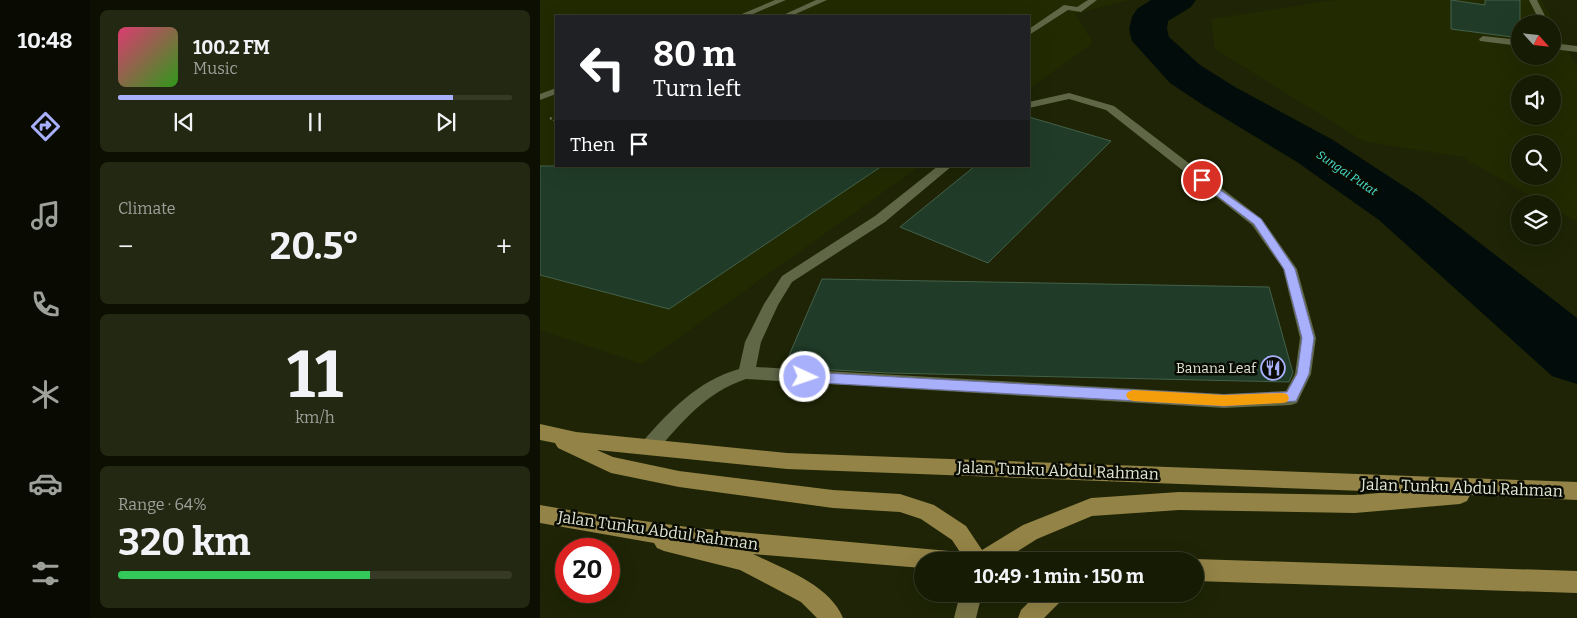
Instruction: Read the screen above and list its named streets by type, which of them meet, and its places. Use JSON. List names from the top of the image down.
{
  "streets": {
    "main road": ["Jalan Tunku Abdul Rahman"]
  },
  "water": ["Sungai Putat"],
  "places": {
    "restaurant": ["Banana Leaf"]
  },
  "north": "bottom right",
  "page": {
    "tabs": "10:48",
    "turn": ["80 m", "Turn left"],
    "song": ["100.2 FM", "Music"],
    "then": "Then",
    "tile": [
      "Climate",
      ["11", "km/h"],
      ["Range · 64%", "320 km"]
    ],
    "heat": ["−", "20.5°", "+"],
    "limit": "20",
    "trip": "10:49 · 1 min · 150 m"
  }
}
